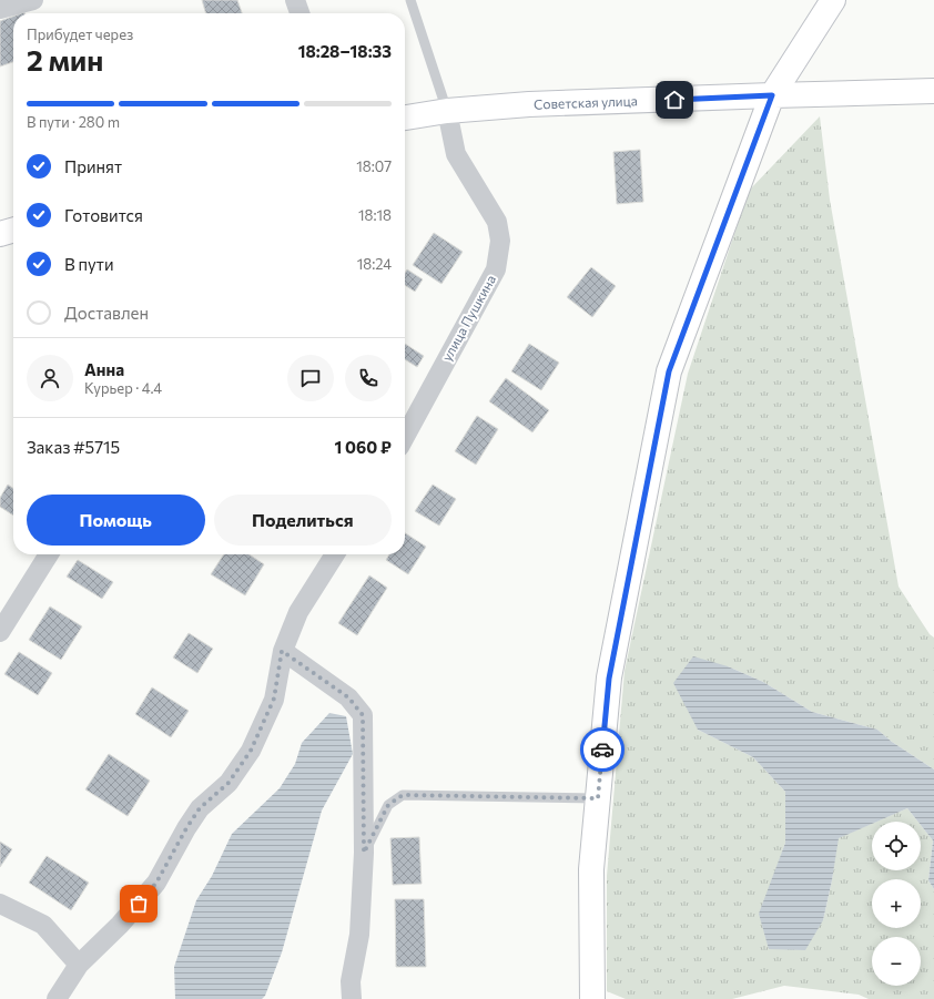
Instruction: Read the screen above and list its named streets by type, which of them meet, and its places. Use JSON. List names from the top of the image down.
{
  "streets": {
    "main road": ["Советская улица"],
    "street": ["улица Пушкина"]
  },
  "crossings": [
    ["Советская улица", "улица Пушкина"]
  ],
  "page": {
    "heading": ["2 мин", "Прибудет через", "18:28–18:33"],
    "panel": [
      "Анна",
      "Курьер · 4.4",
      "Заказ #5715",
      "1 060 ₽"
    ],
    "bar": "В пути · 280 m",
    "list": [
      ["Принят", "18:07"],
      ["Готовится", "18:18"],
      ["В пути", "18:24"],
      "Доставлен"
    ],
    "buttons": ["Помощь", "Поделиться"],
    "map_buttons": ["+", "−"]
  }
}
